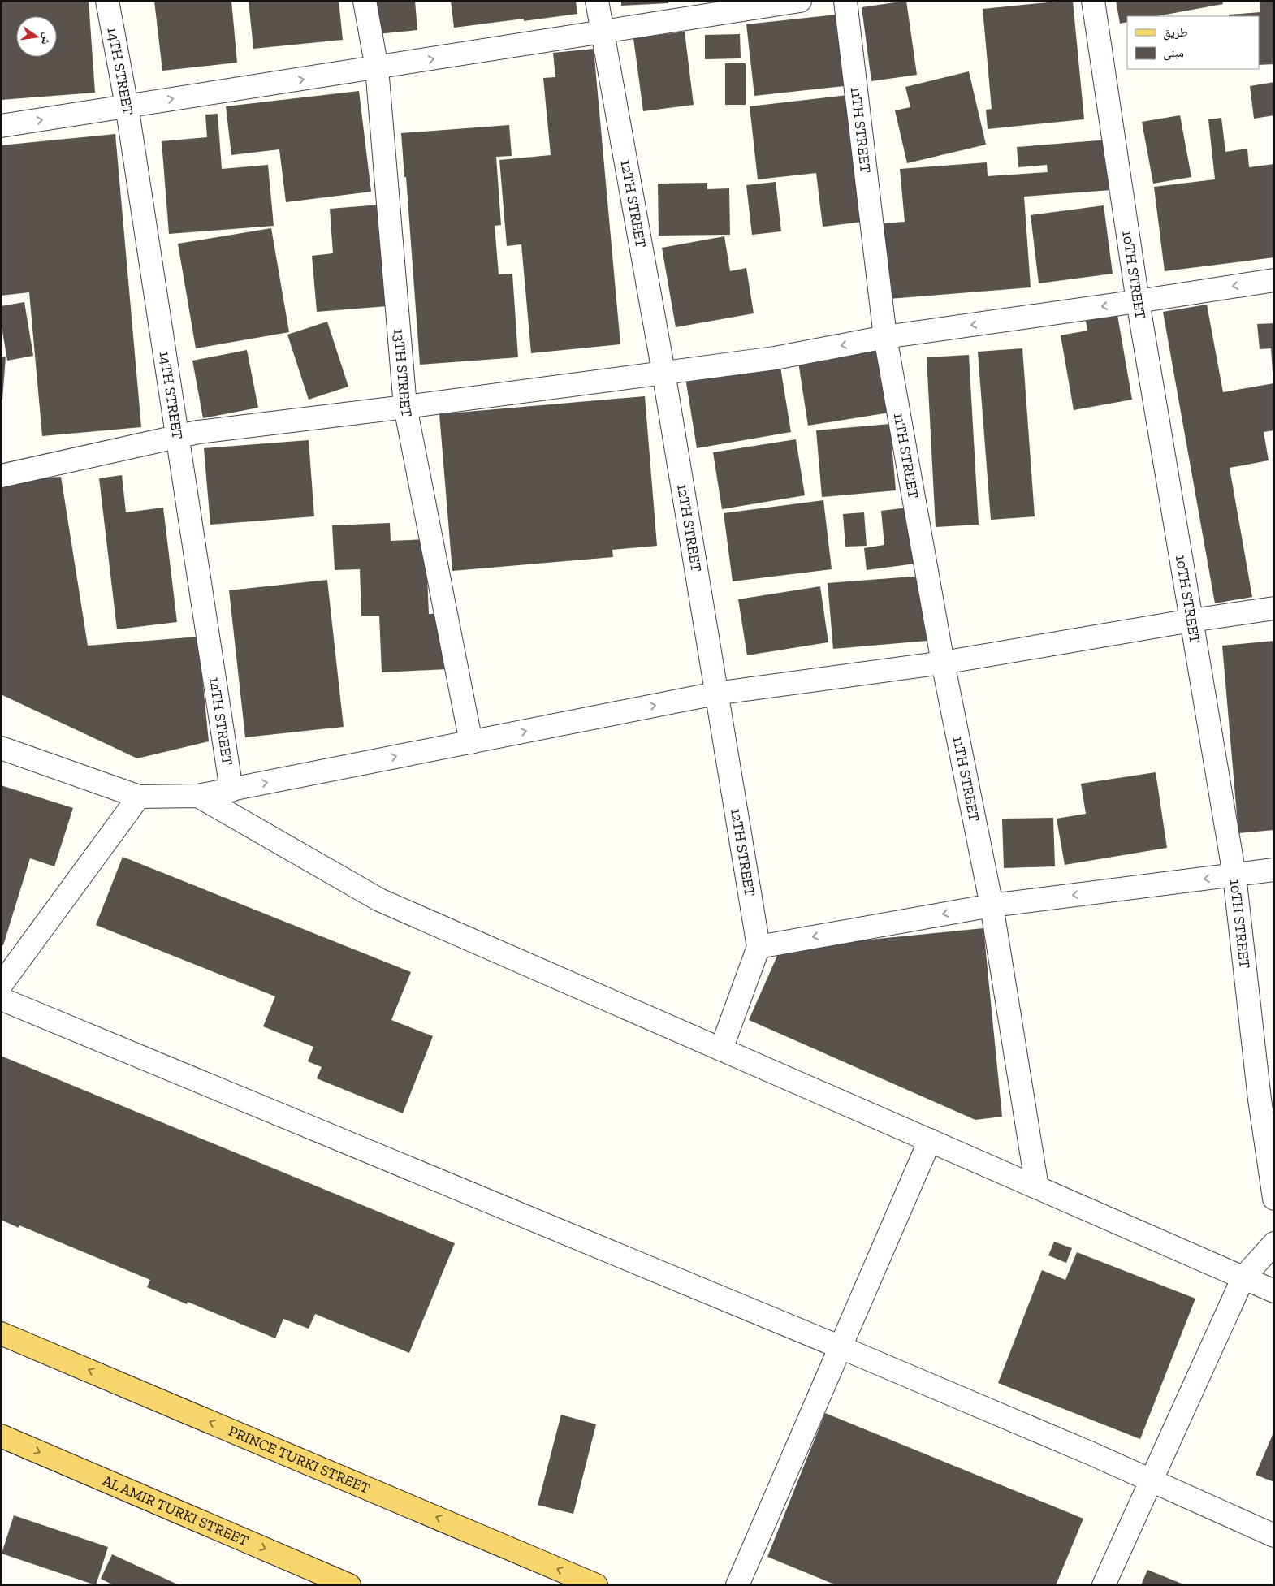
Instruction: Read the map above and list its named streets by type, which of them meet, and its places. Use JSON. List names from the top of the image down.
{
  "streets": {
    "main road": ["PRINCE TURKI STREET", "AL AMIR TURKI STREET"],
    "street": [
      "14TH STREET",
      "11TH STREET",
      "12TH STREET",
      "10TH STREET",
      "13TH STREET"
    ]
  },
  "one_way": ["PRINCE TURKI STREET", "AL AMIR TURKI STREET"],
  "legend": ["طريق", "مبنى"],
  "north": "right"
}
